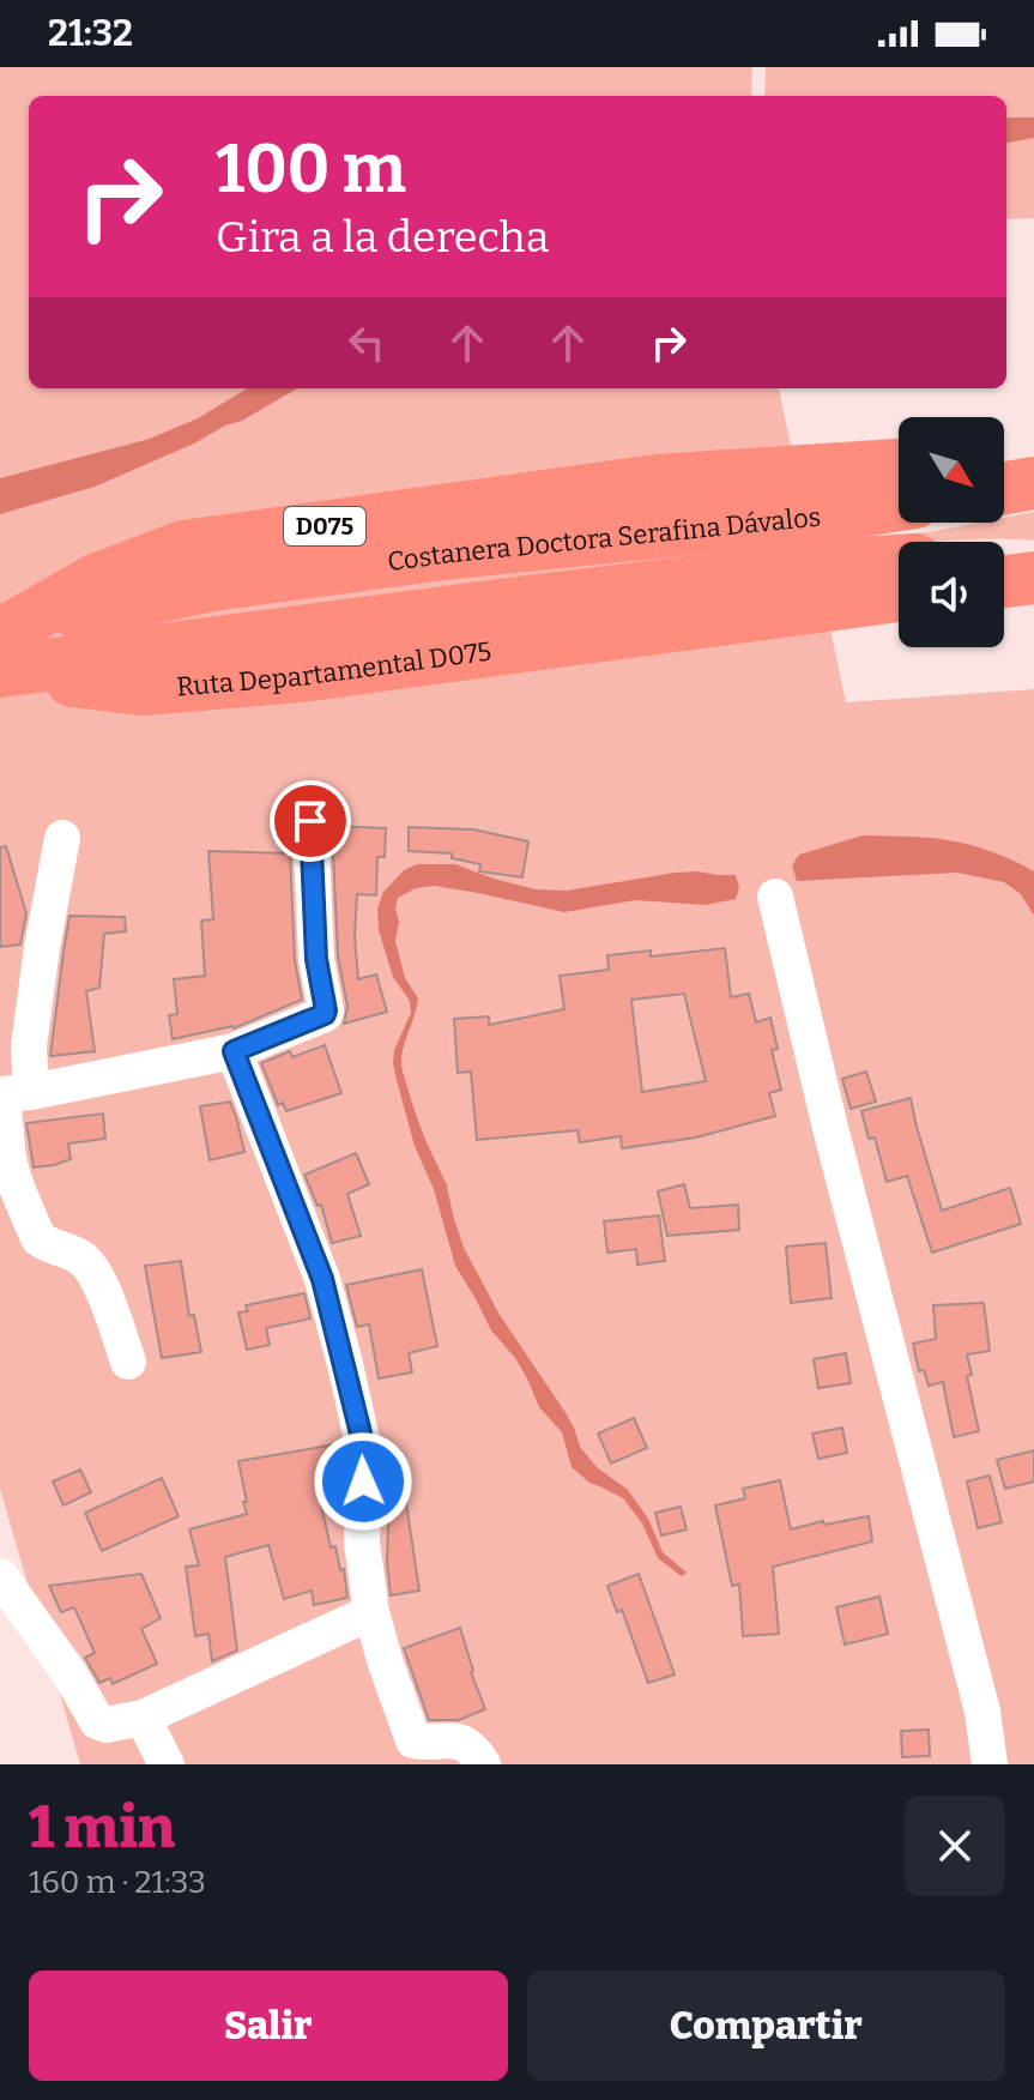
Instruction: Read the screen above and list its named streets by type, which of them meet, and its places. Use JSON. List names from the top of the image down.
{
  "streets": {
    "highway": ["D075", "Costanera Doctora Serafina Dávalos", "Ruta Departamental D075"]
  },
  "crossings": [
    ["D075", "Costanera Doctora Serafina Dávalos"],
    ["D075", "Ruta Departamental D075"],
    ["Costanera Doctora Serafina Dávalos", "Ruta Departamental D075"]
  ],
  "north": "bottom right",
  "page": {
    "status": "21:32",
    "turn": ["100 m", "Gira a la derecha"],
    "heading": ["1 min", "160 m · 21:33"],
    "buttons": ["Salir", "Compartir"]
  }
}
